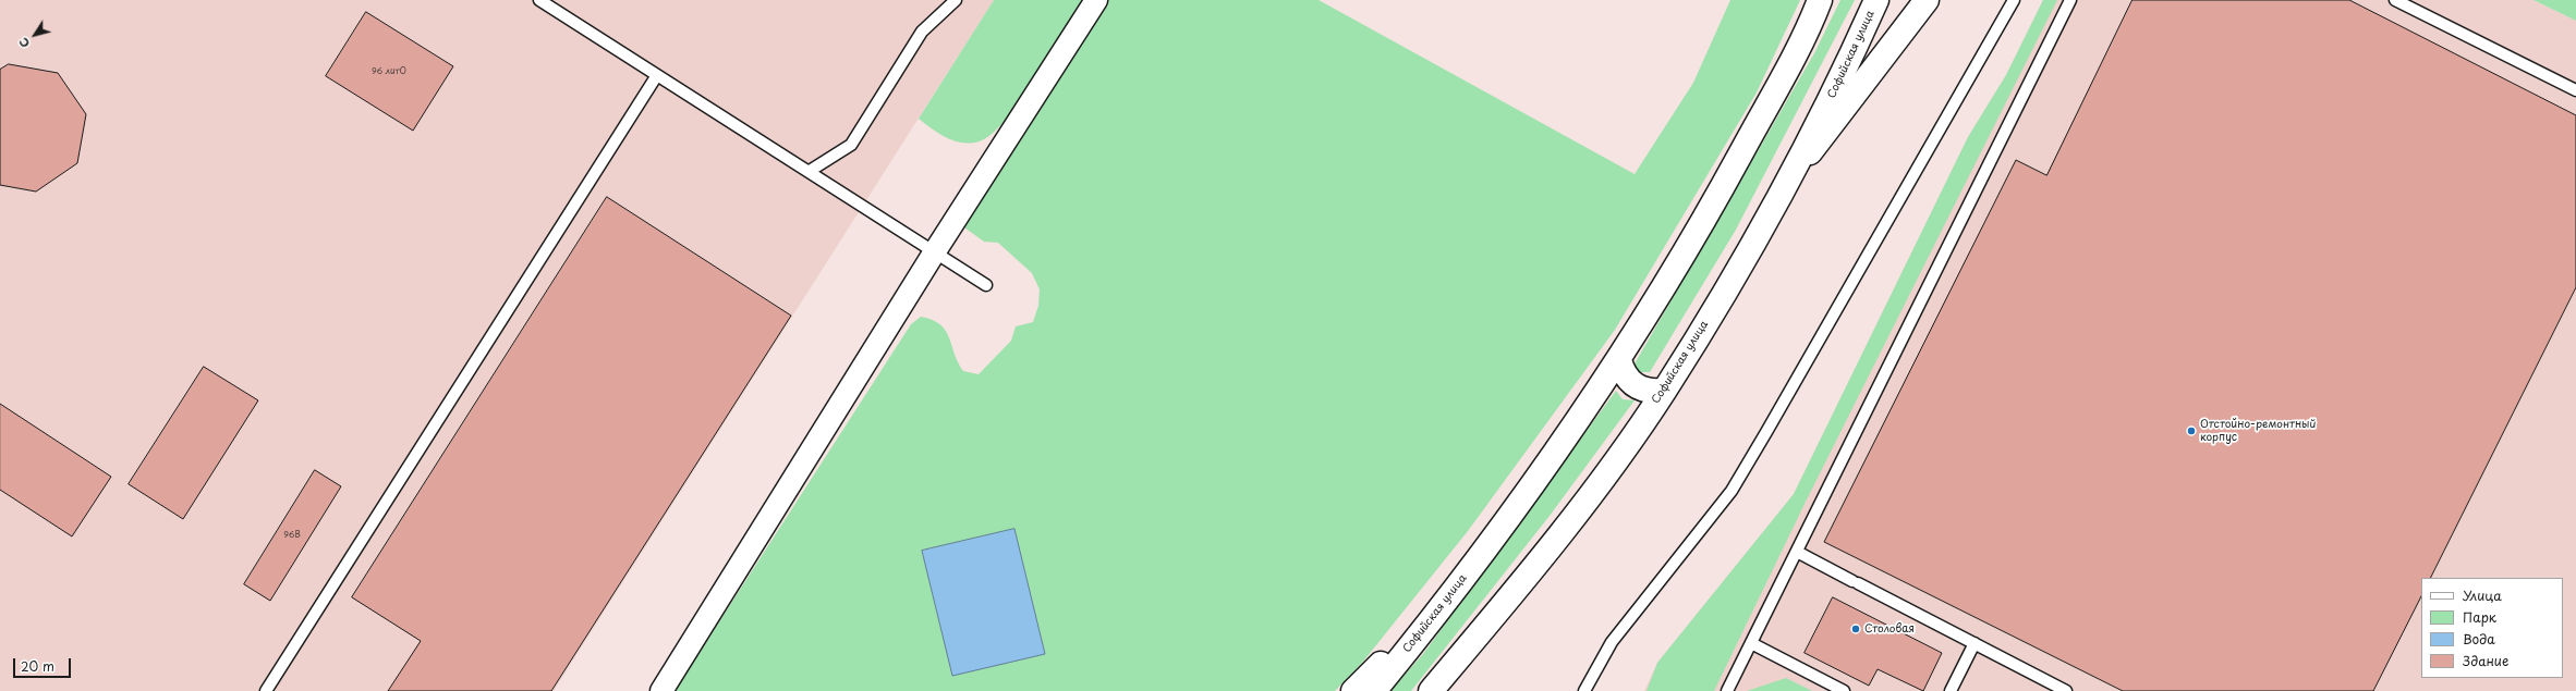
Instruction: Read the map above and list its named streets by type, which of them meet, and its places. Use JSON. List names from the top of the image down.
{
  "streets": {
    "main road": ["Софийская улица"]
  },
  "places": ["Отстойно-ремонтный корпус", "Столовая"],
  "house_numbers": ["96 литО", "96В"],
  "legend": [
    "Улица",
    "Парк",
    "Вода",
    "Здание"
  ],
  "scale_bar": "20 m",
  "north": "bottom left"
}
